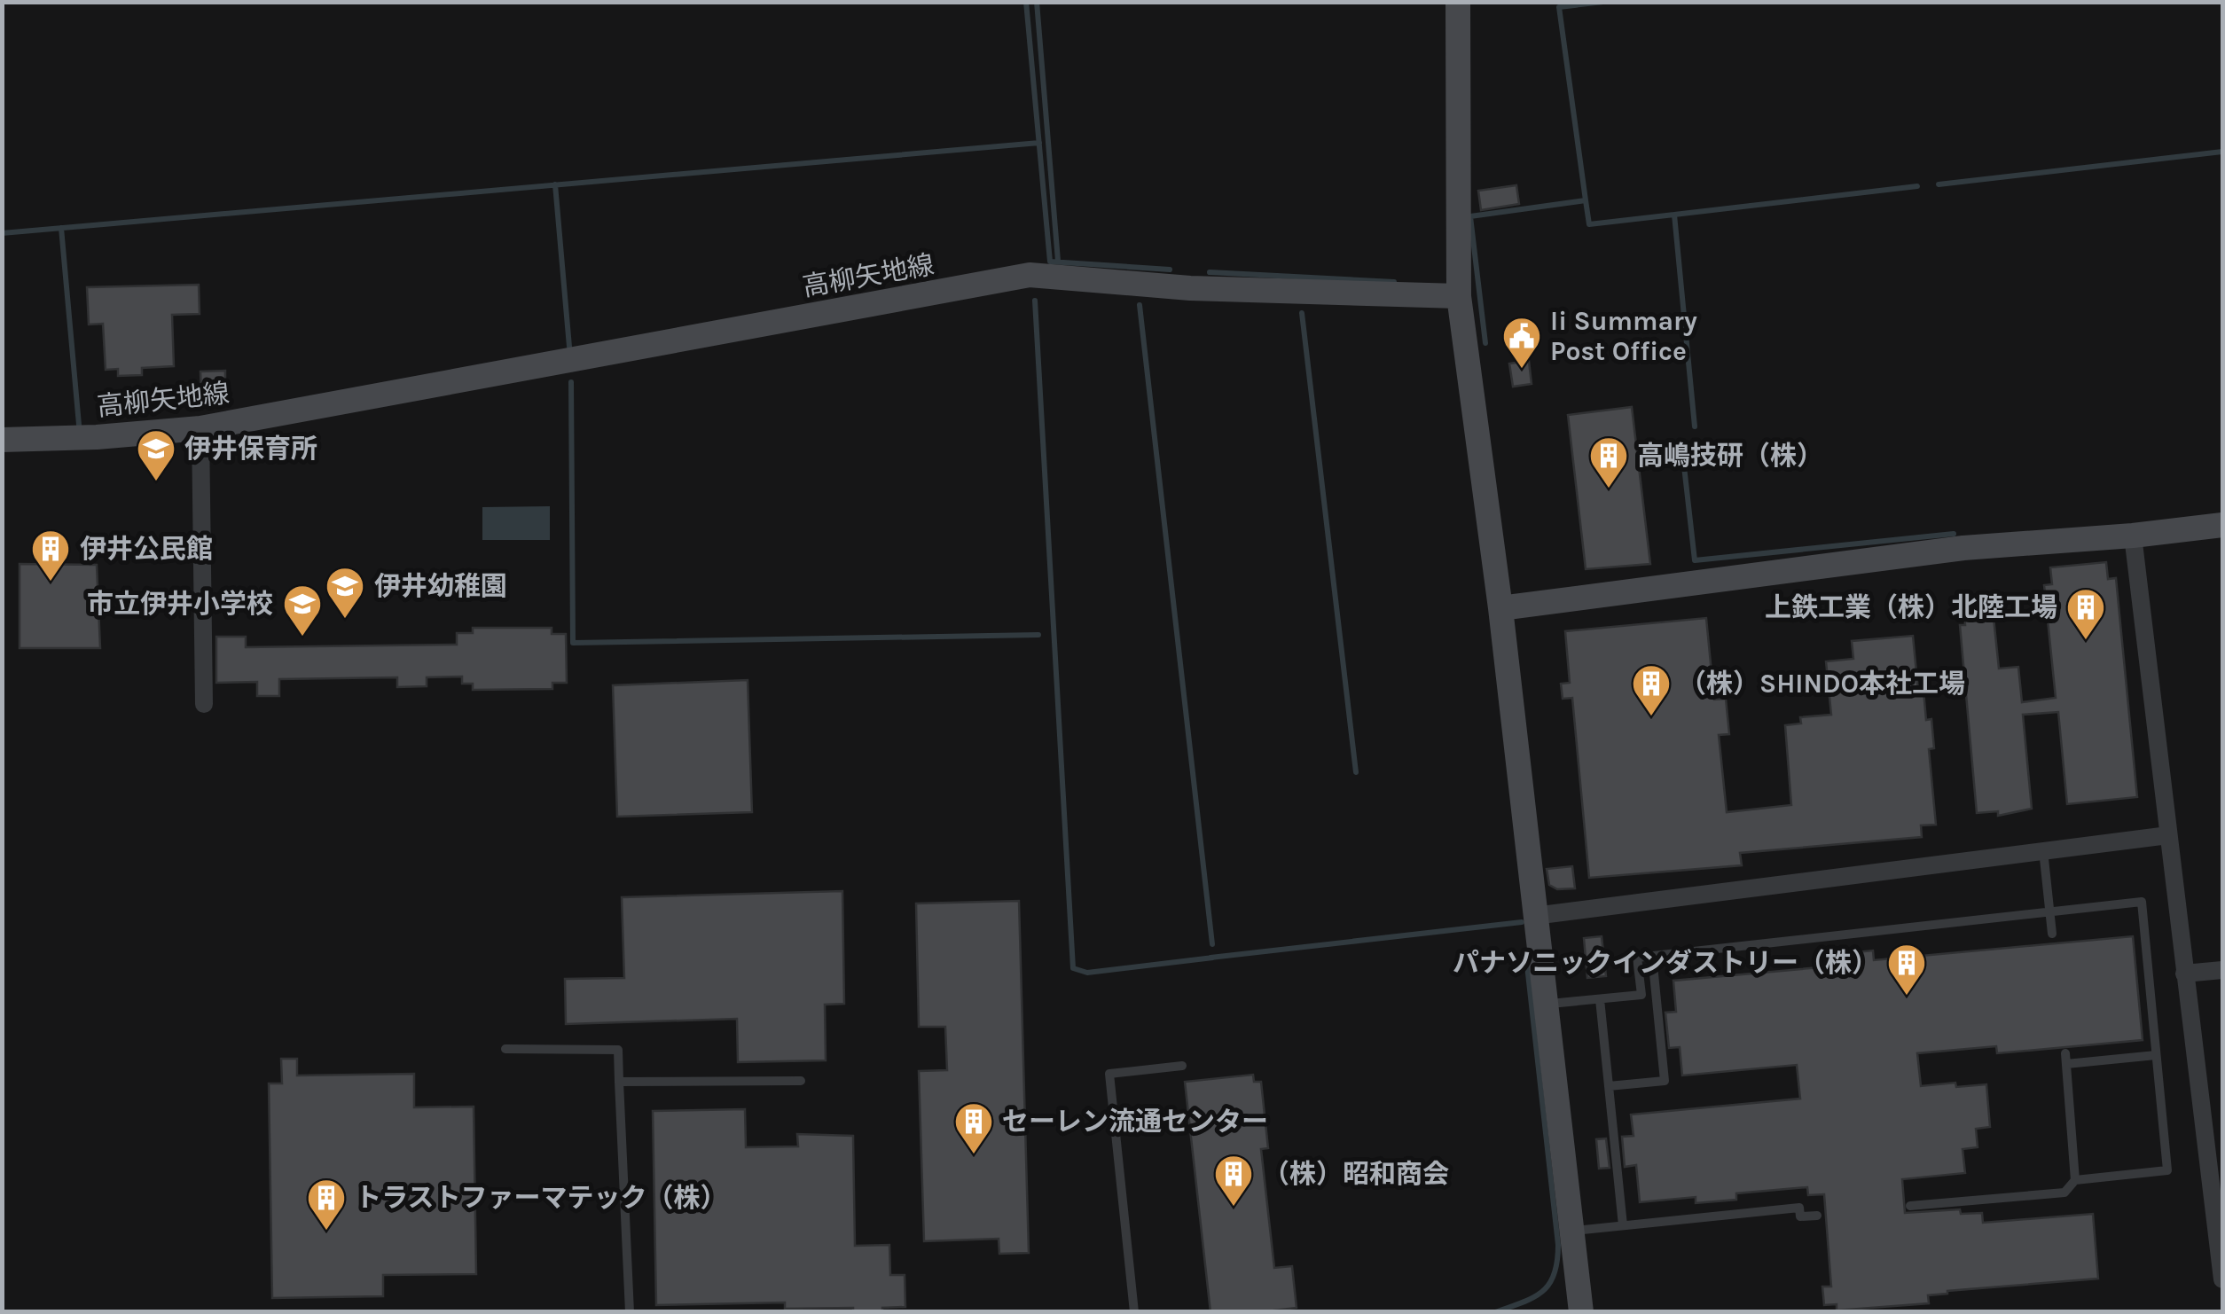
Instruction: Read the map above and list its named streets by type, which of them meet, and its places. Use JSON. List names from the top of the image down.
{
  "streets": {
    "main road": ["高柳矢地線"]
  },
  "places": {
    "public building": ["Ii Summary Post Office"],
    "school or university": ["伊井保育所", "伊井幼稚園", "市立伊井小学校"],
    "building": [
      "高嶋技研（株）",
      "伊井公民館",
      "上鉄工業（株）北陸工場",
      "（株）SHINDO本社工場",
      "パナソニックインダストリー（株）",
      "セーレン流通センター",
      "（株）昭和商会",
      "トラストファーマテック（株）"
    ]
  }
}
